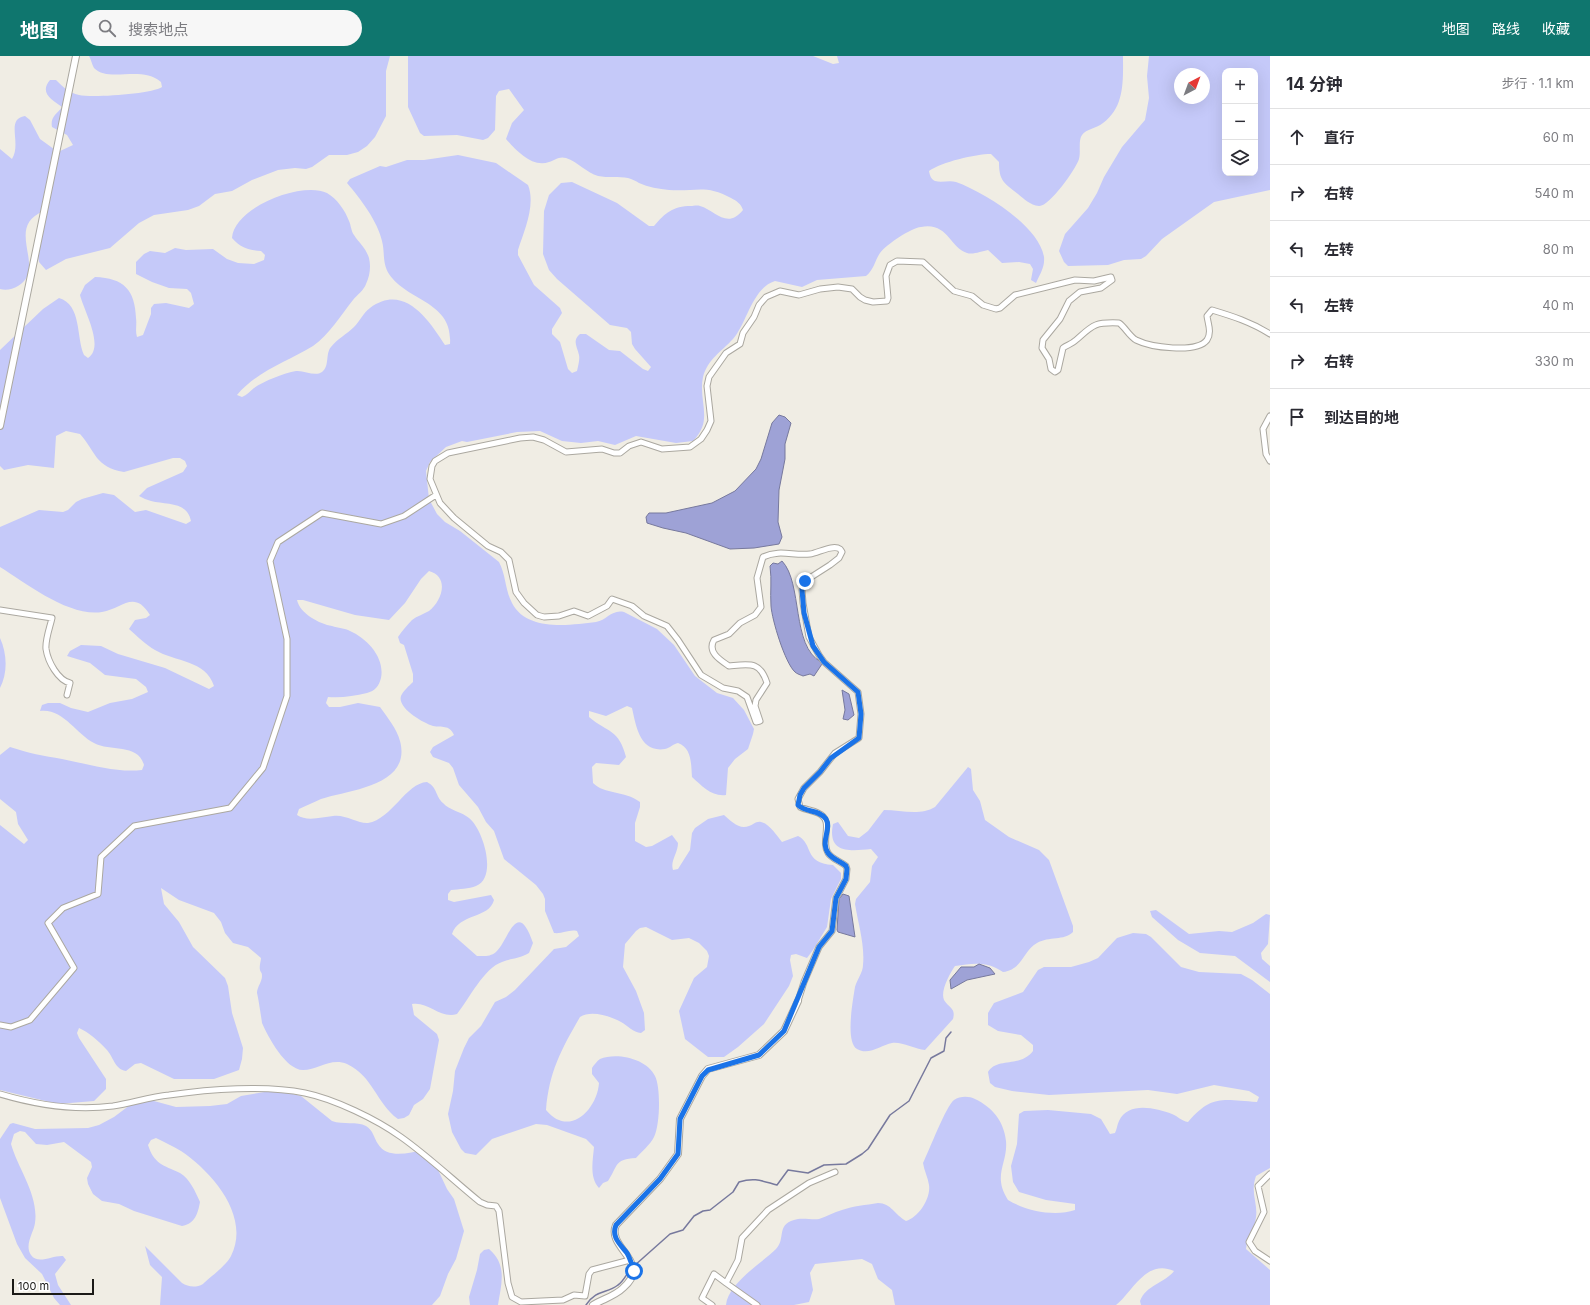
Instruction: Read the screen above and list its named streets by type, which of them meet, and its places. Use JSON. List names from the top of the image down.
{
  "scale_bar": "100 m",
  "north": "top right",
  "page": {
    "header": "地图",
    "search": "搜索地点",
    "nav": ["地图", "路线", "收藏"],
    "heading": ["14 分钟", "步行 · 1.1 km"],
    "map_buttons": ["+", "−"],
    "list": [
      ["直行", "60 m"],
      ["右转", "540 m"],
      ["左转", "80 m"],
      ["左转", "40 m"],
      ["右转", "330 m"],
      "到达目的地"
    ],
    "scale": "100 m"
  }
}
